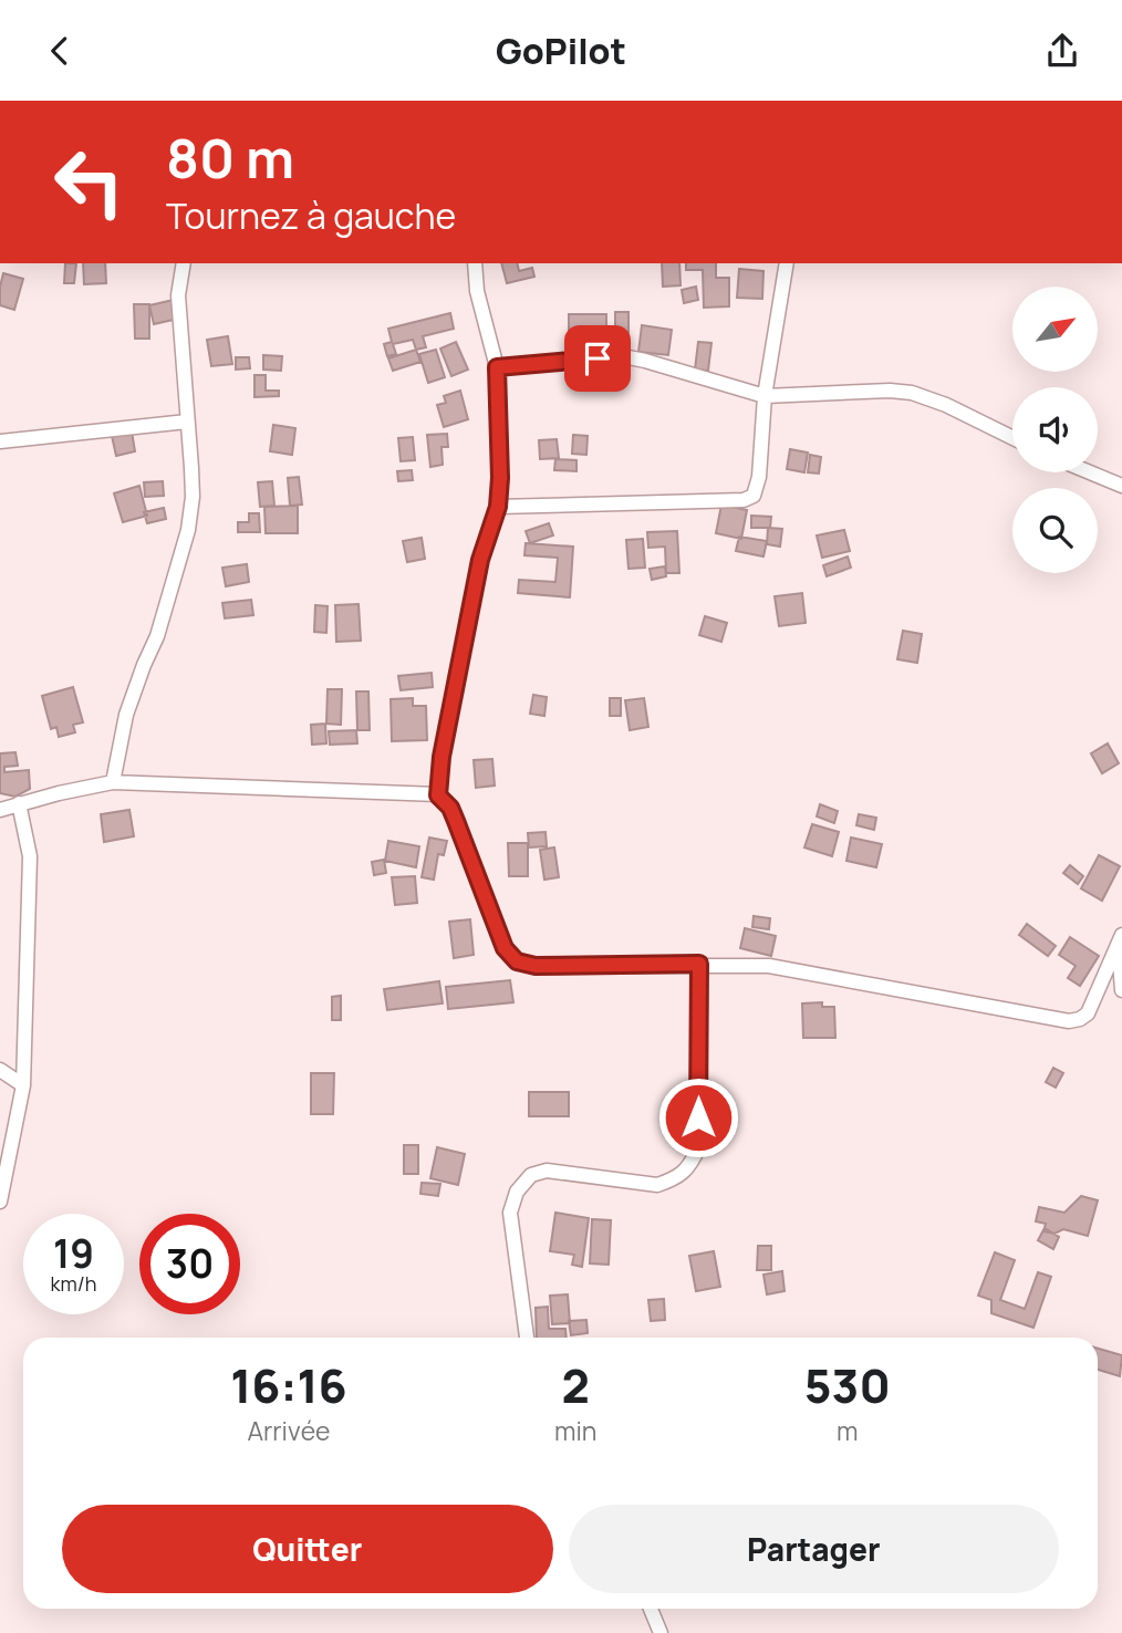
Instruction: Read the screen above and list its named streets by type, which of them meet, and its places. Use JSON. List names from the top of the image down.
{
  "north": "top right",
  "page": {
    "header": "GoPilot",
    "turn": ["80 m", "Tournez à gauche"],
    "speed": "19 km/h",
    "limit": "30",
    "eta": [
      "16:16",
      "Arrivée",
      "2",
      "min",
      "530",
      "m"
    ],
    "buttons": ["Quitter", "Partager"]
  }
}
